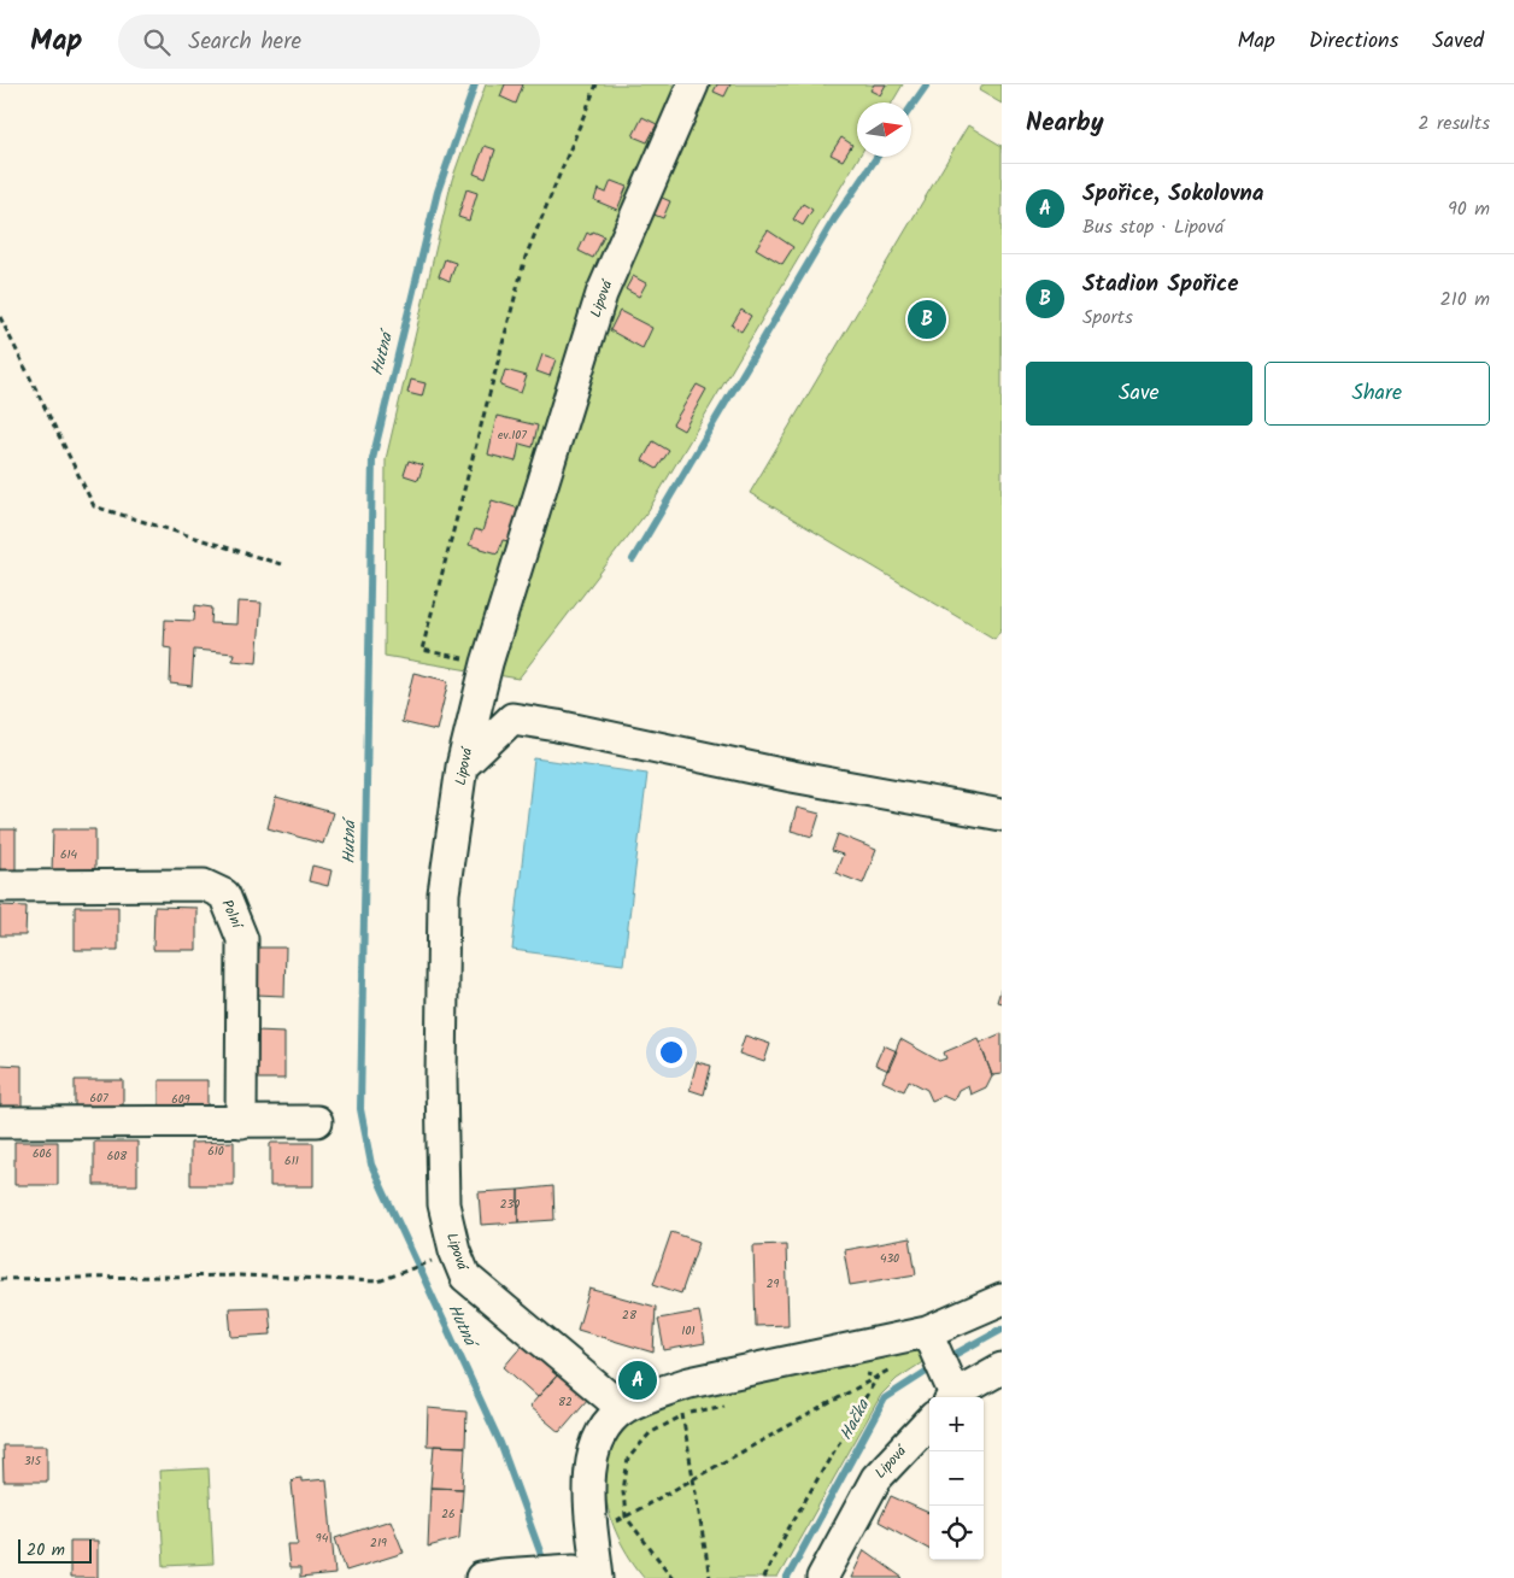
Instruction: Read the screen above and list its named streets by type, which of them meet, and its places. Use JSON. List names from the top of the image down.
{
  "streets": {
    "street": ["Lipová", "Polní"]
  },
  "water": ["Hutná", "Hačka"],
  "house_numbers": [
    "ev.107",
    "614",
    "607",
    "609",
    "610",
    "606",
    "608",
    "611",
    "230",
    "430",
    "29",
    "28",
    "101",
    "82",
    "315",
    "26",
    "94",
    "219"
  ],
  "scale_bar": "20 m",
  "north": "right",
  "page": {
    "header": "Map",
    "search": "Search here",
    "nav": ["Map", "Directions", "Saved"],
    "heading": ["Nearby", "2 results"],
    "list": [
      {
        "mark": "A",
        "name": "Spořice, Sokolovna",
        "note": "Bus stop · Lipová",
        "value": "90 m"
      },
      {
        "mark": "B",
        "name": "Stadion Spořice",
        "note": "Sports",
        "value": "210 m"
      }
    ],
    "pins": ["B", "A"],
    "buttons": ["Save", "Share"],
    "map_buttons": ["+", "−"],
    "scale": "20 m"
  }
}
